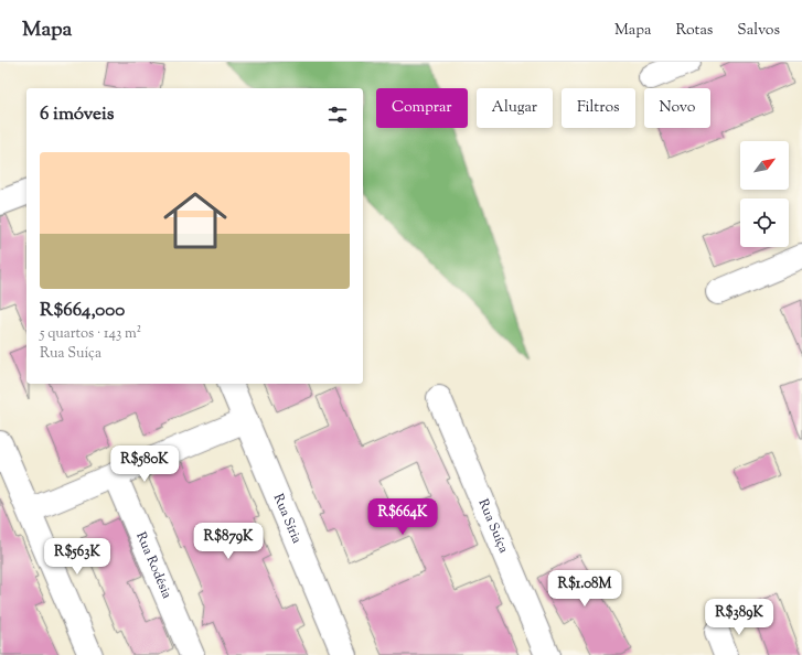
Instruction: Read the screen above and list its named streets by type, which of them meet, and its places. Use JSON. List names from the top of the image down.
{
  "streets": {
    "street": ["Rua Síria", "Rua Suíça", "Rua Rodésia"]
  },
  "north": "top right",
  "page": {
    "header": "Mapa",
    "nav": ["Mapa", "Rotas", "Salvos"],
    "chip": [
      "Comprar",
      "Alugar",
      "Filtros",
      "Novo"
    ],
    "heading": "6 imóveis",
    "list": [
      {
        "name": "R$664,000",
        "note": "5 quartos · 143 m² · Rua Suíça"
      }
    ],
    "price": [
      "R$580K",
      "R$664K",
      "R$879K",
      "R$563K",
      "R$1.08M",
      "R$389K"
    ]
  }
}
